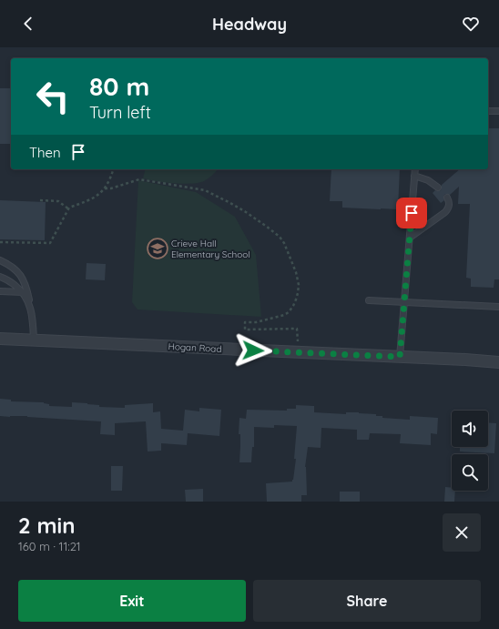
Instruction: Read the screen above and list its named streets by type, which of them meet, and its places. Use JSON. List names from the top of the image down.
{
  "streets": {
    "street": ["Hogan Road"]
  },
  "places": {
    "school or university": ["Crieve Hall Elementary School"]
  },
  "page": {
    "header": "Headway",
    "turn": ["80 m", "Turn left"],
    "then": "Then",
    "heading": ["2 min", "160 m · 11:21"],
    "buttons": ["Exit", "Share"]
  }
}
